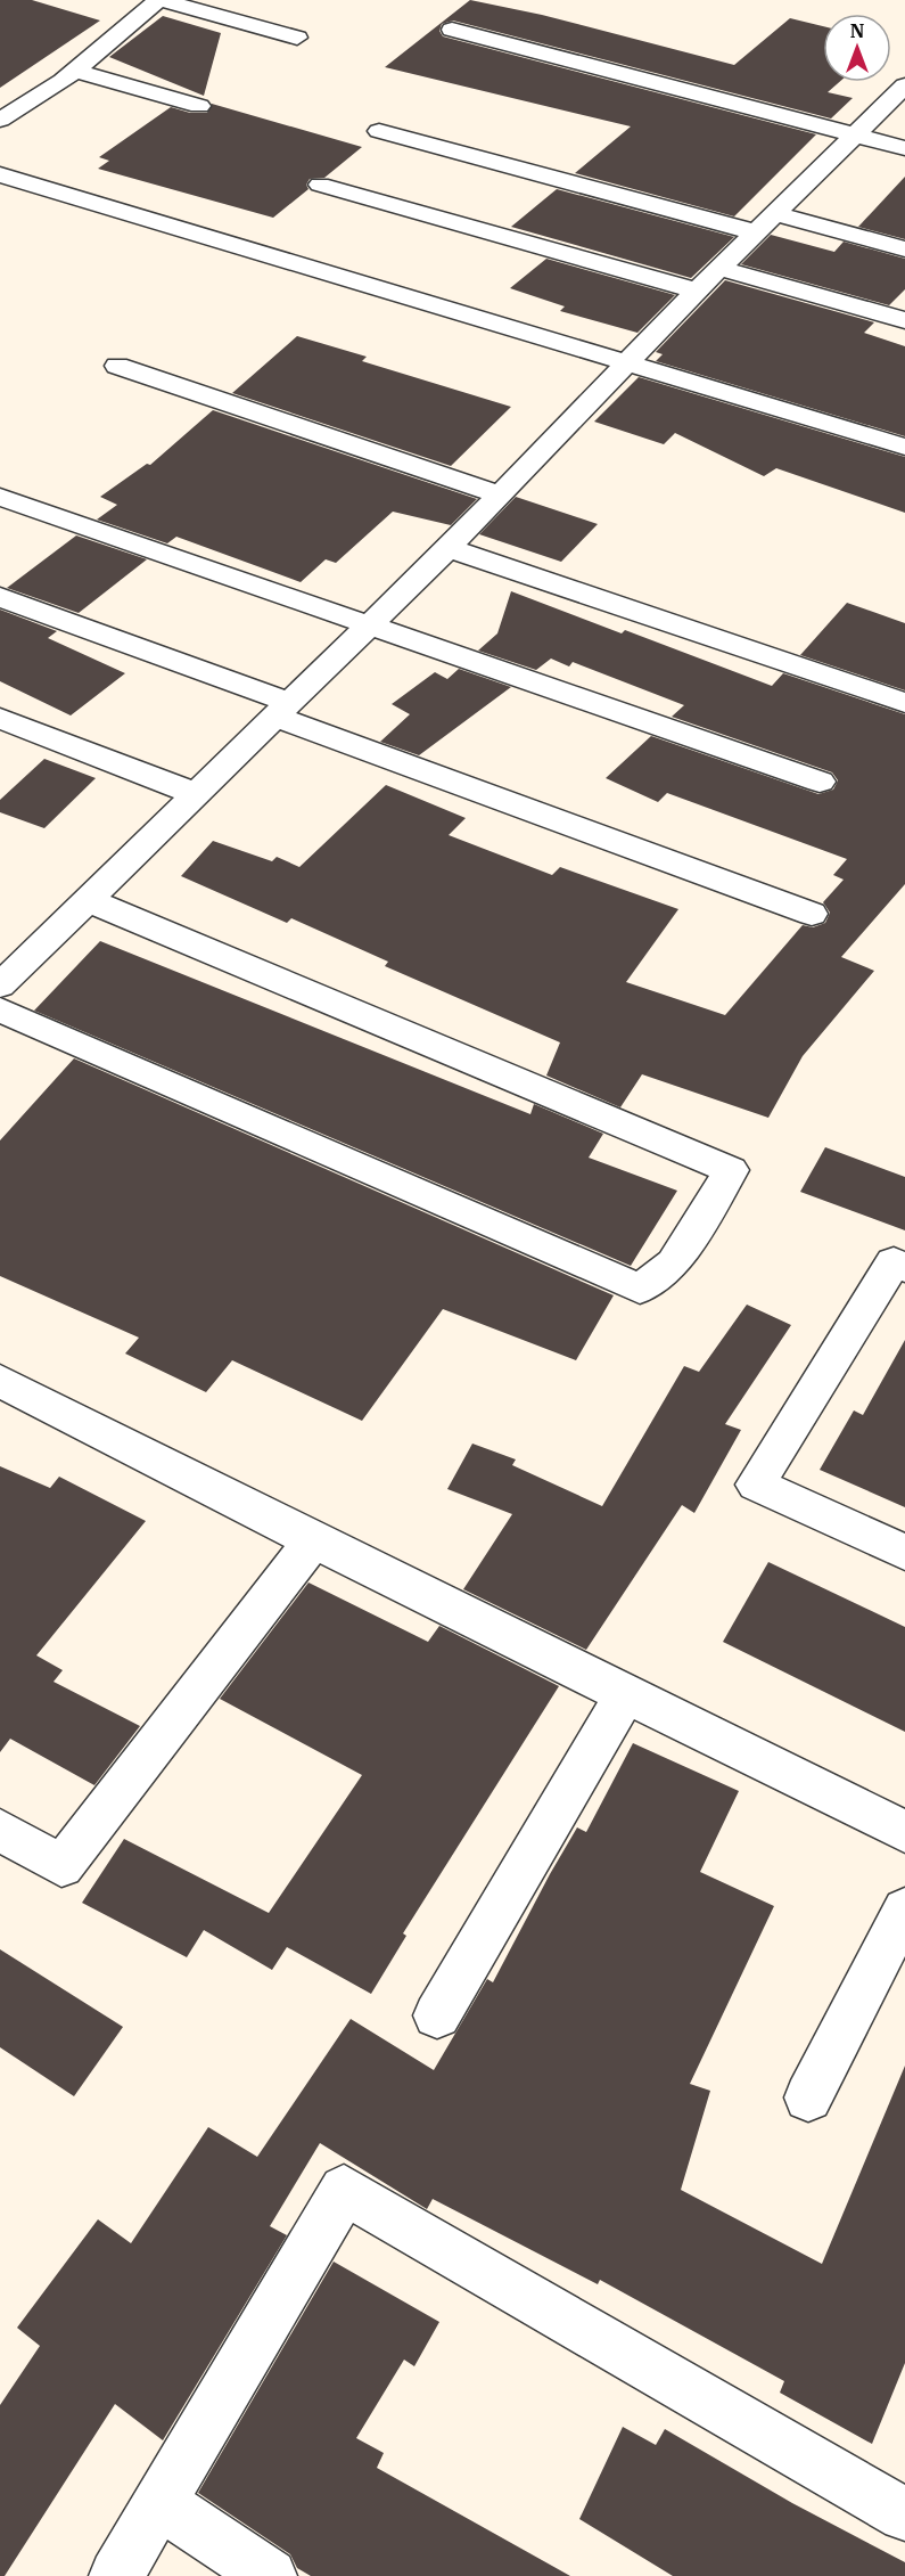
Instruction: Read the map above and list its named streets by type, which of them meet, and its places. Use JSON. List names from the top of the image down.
{
  "north": "top"
}
